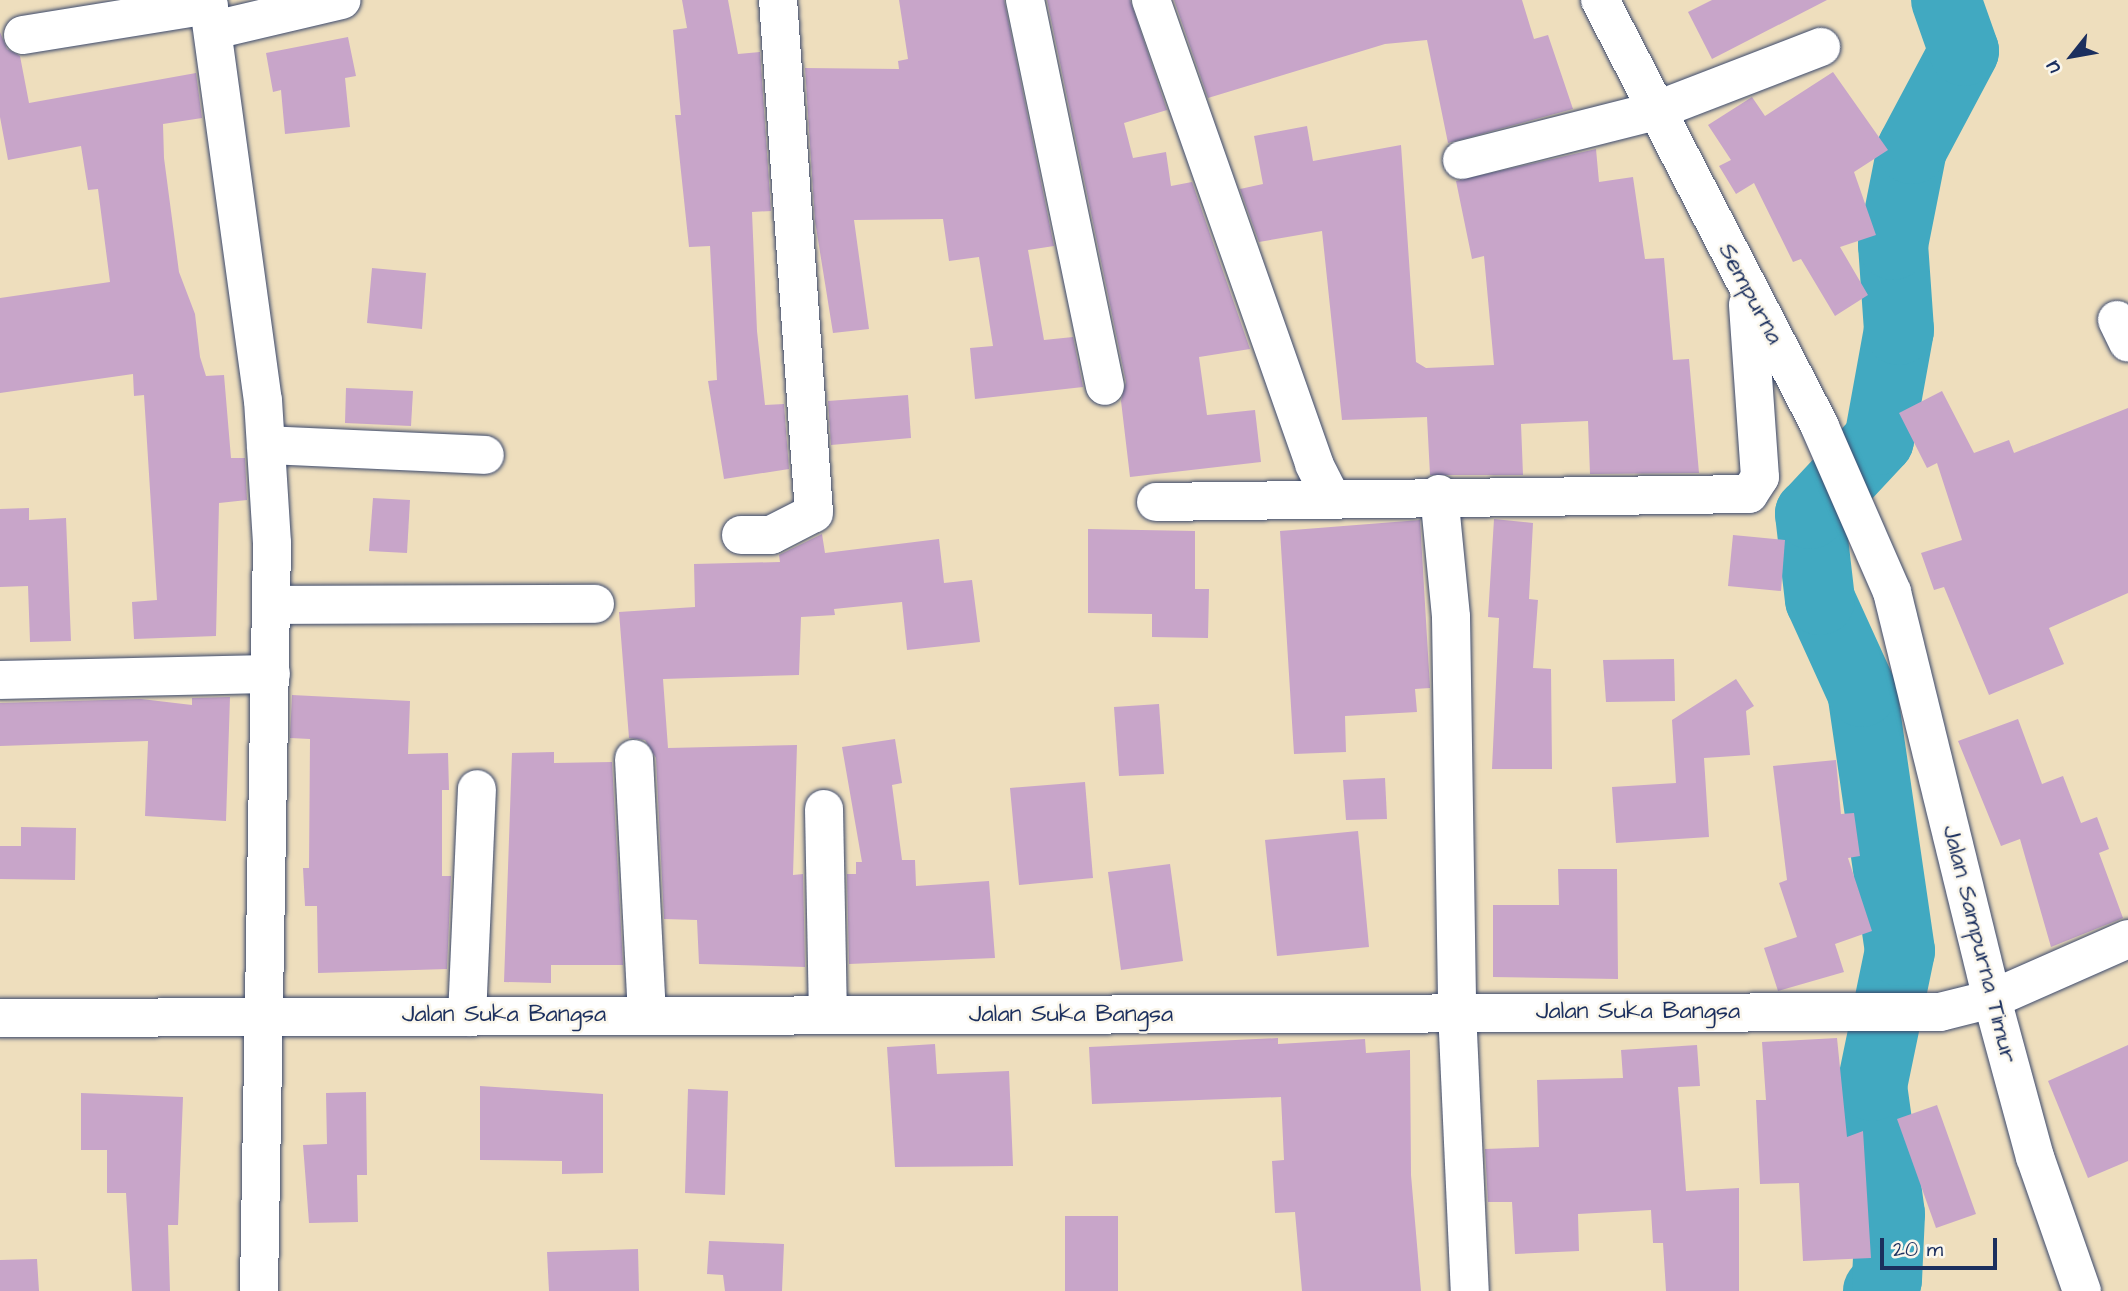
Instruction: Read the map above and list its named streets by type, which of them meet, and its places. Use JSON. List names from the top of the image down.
{
  "streets": {
    "street": ["Sempurna", "Jalan Sampurna Timur", "Jalan Suka Bangsa"]
  },
  "crossings": [
    ["Sempurna", "Jalan Sampurna Timur"],
    ["Jalan Sampurna Timur", "Jalan Suka Bangsa"]
  ],
  "scale_bar": "20 m",
  "north": "bottom left"
}
